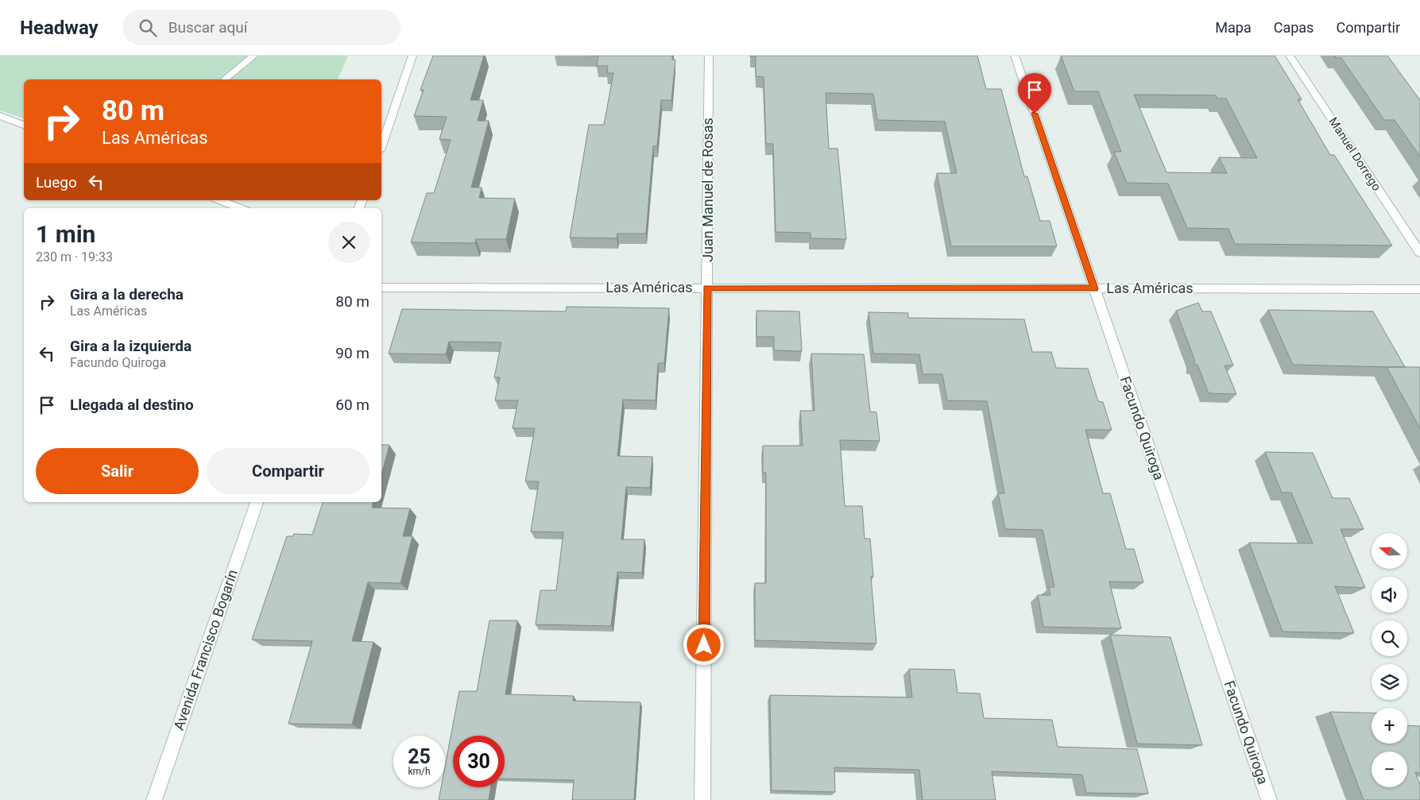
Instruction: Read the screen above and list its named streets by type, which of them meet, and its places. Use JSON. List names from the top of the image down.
{
  "streets": {
    "street": [
      "Manuel Dorrego",
      "Juan Manuel de Rosas",
      "Las Américas",
      "Facundo Quiroga",
      "Avenida Francisco Bogarín"
    ]
  },
  "crossings": [
    ["Juan Manuel de Rosas", "Las Américas"],
    ["Las Américas", "Facundo Quiroga"]
  ],
  "north": "left",
  "page": {
    "header": "Headway",
    "search": "Buscar aquí",
    "nav": ["Mapa", "Capas", "Compartir"],
    "turn": ["80 m", "Las Américas"],
    "then": "Luego",
    "heading": ["1 min", "230 m · 19:33"],
    "list": [
      {
        "name": "Gira a la derecha",
        "note": "Las Américas",
        "value": "80 m"
      },
      {
        "name": "Gira a la izquierda",
        "note": "Facundo Quiroga",
        "value": "90 m"
      },
      {
        "name": "Llegada al destino",
        "value": "60 m"
      }
    ],
    "buttons": ["Salir", "Compartir"],
    "map_buttons": ["+", "−"],
    "speed": "25 km/h",
    "limit": "30"
  }
}
